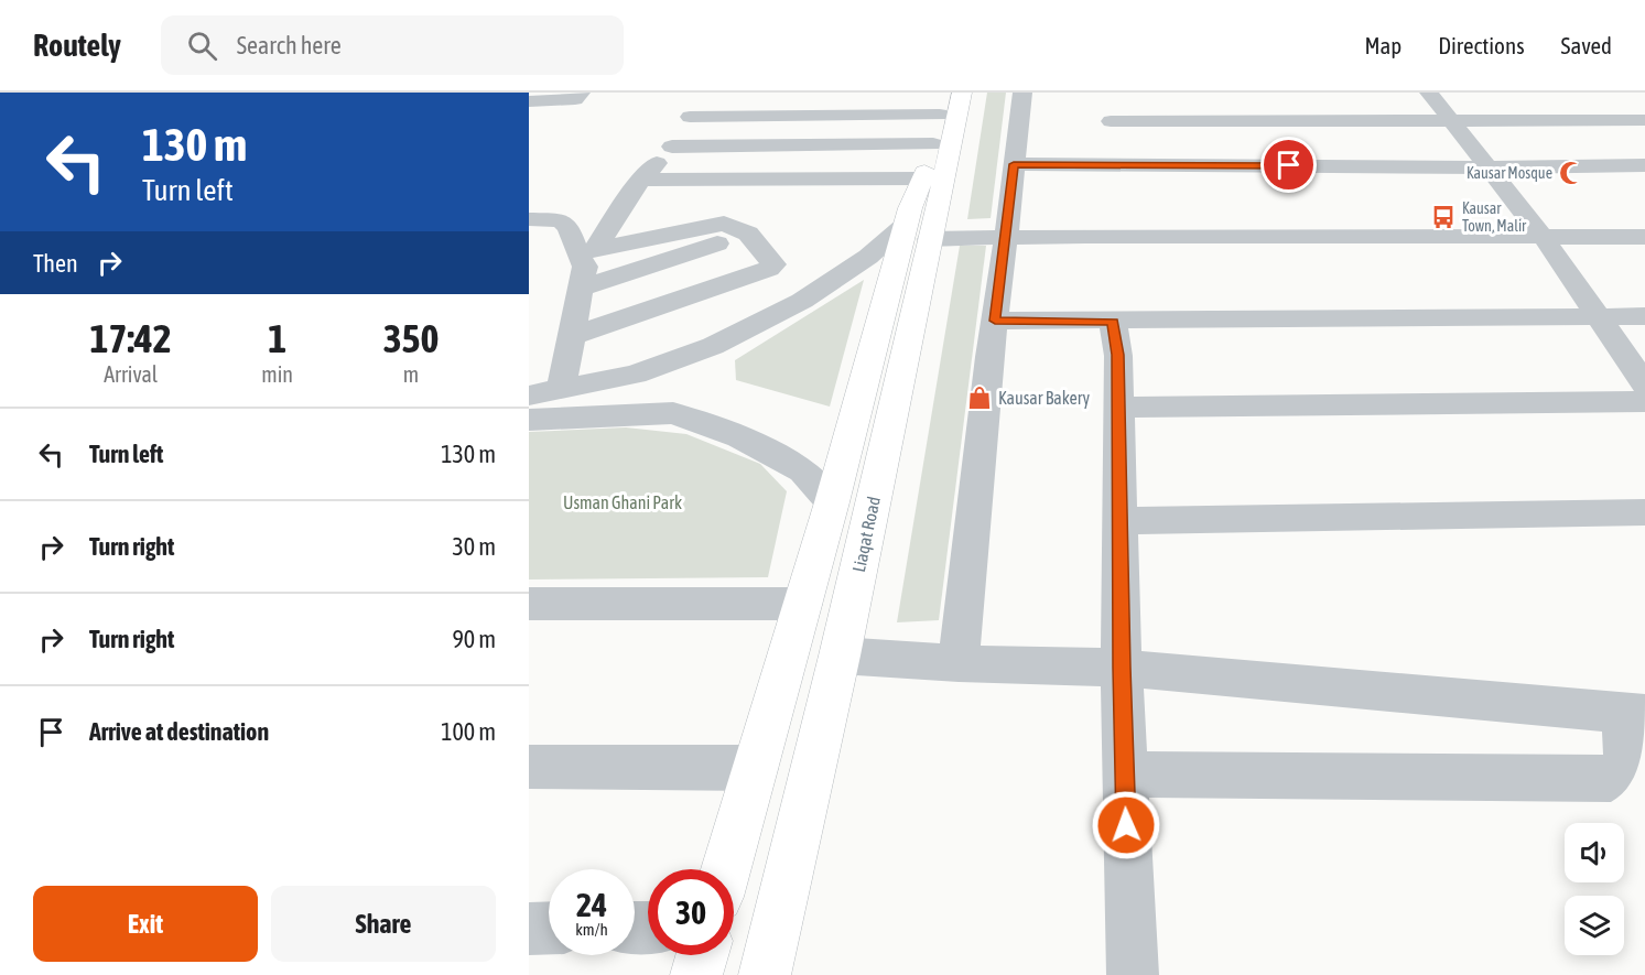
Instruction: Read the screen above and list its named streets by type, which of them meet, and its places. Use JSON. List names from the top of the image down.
{
  "streets": {
    "main road": ["Liaqat Road"]
  },
  "parks": ["Usman Ghani Park"],
  "places": {
    "mosque": ["Kausar Mosque"],
    "bus stop": ["Kausar Town, Malir"],
    "shop": ["Kausar Bakery"]
  },
  "page": {
    "header": "Routely",
    "search": "Search here",
    "nav": ["Map", "Directions", "Saved"],
    "turn": ["130 m", "Turn left"],
    "then": "Then",
    "eta": [
      "17:42",
      "Arrival",
      "1",
      "min",
      "350",
      "m"
    ],
    "list": [
      {
        "name": "Turn left",
        "value": "130 m"
      },
      {
        "name": "Turn right",
        "value": "30 m"
      },
      {
        "name": "Turn right",
        "value": "90 m"
      },
      {
        "name": "Arrive at destination",
        "value": "100 m"
      }
    ],
    "speed": "24 km/h",
    "limit": "30",
    "buttons": ["Exit", "Share"]
  }
}
